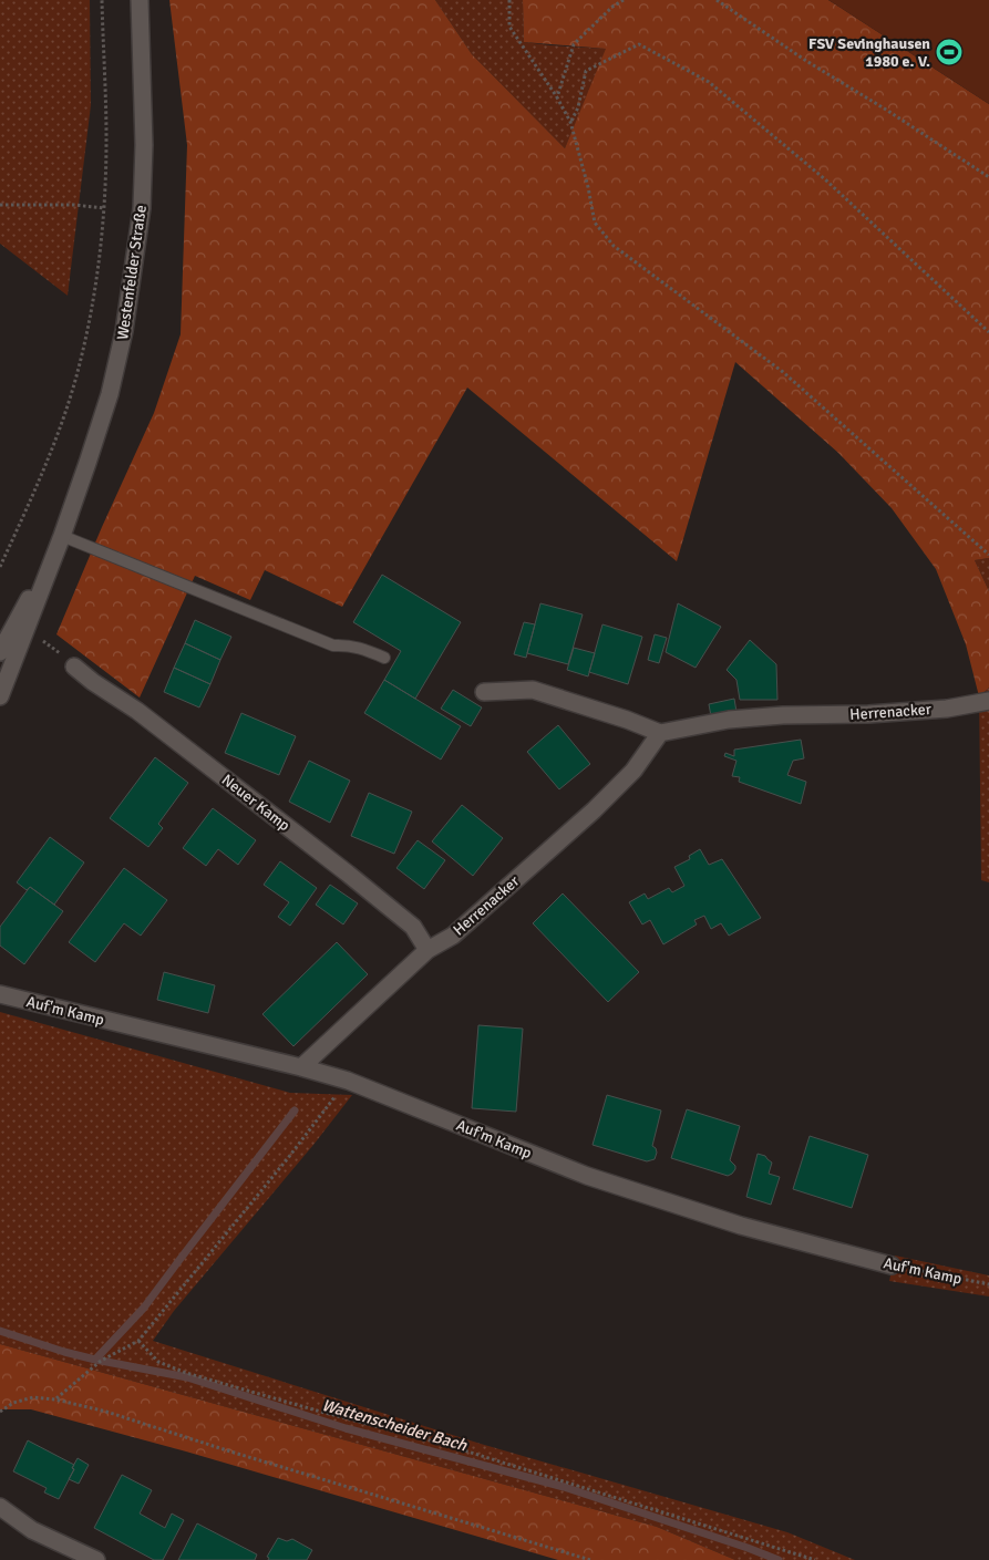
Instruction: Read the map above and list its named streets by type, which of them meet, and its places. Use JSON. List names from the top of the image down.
{
  "streets": {
    "street": [
      "Westenfelder Straße",
      "Herrenacker",
      "Neuer Kamp",
      "Auf'm Kamp"
    ]
  },
  "crossings": [
    ["Herrenacker", "Neuer Kamp"],
    ["Herrenacker", "Auf'm Kamp"]
  ],
  "water": ["Wattenscheider Bach"],
  "places": {
    "sports": ["FSV Sevinghausen 1980 e. V."]
  }
}
